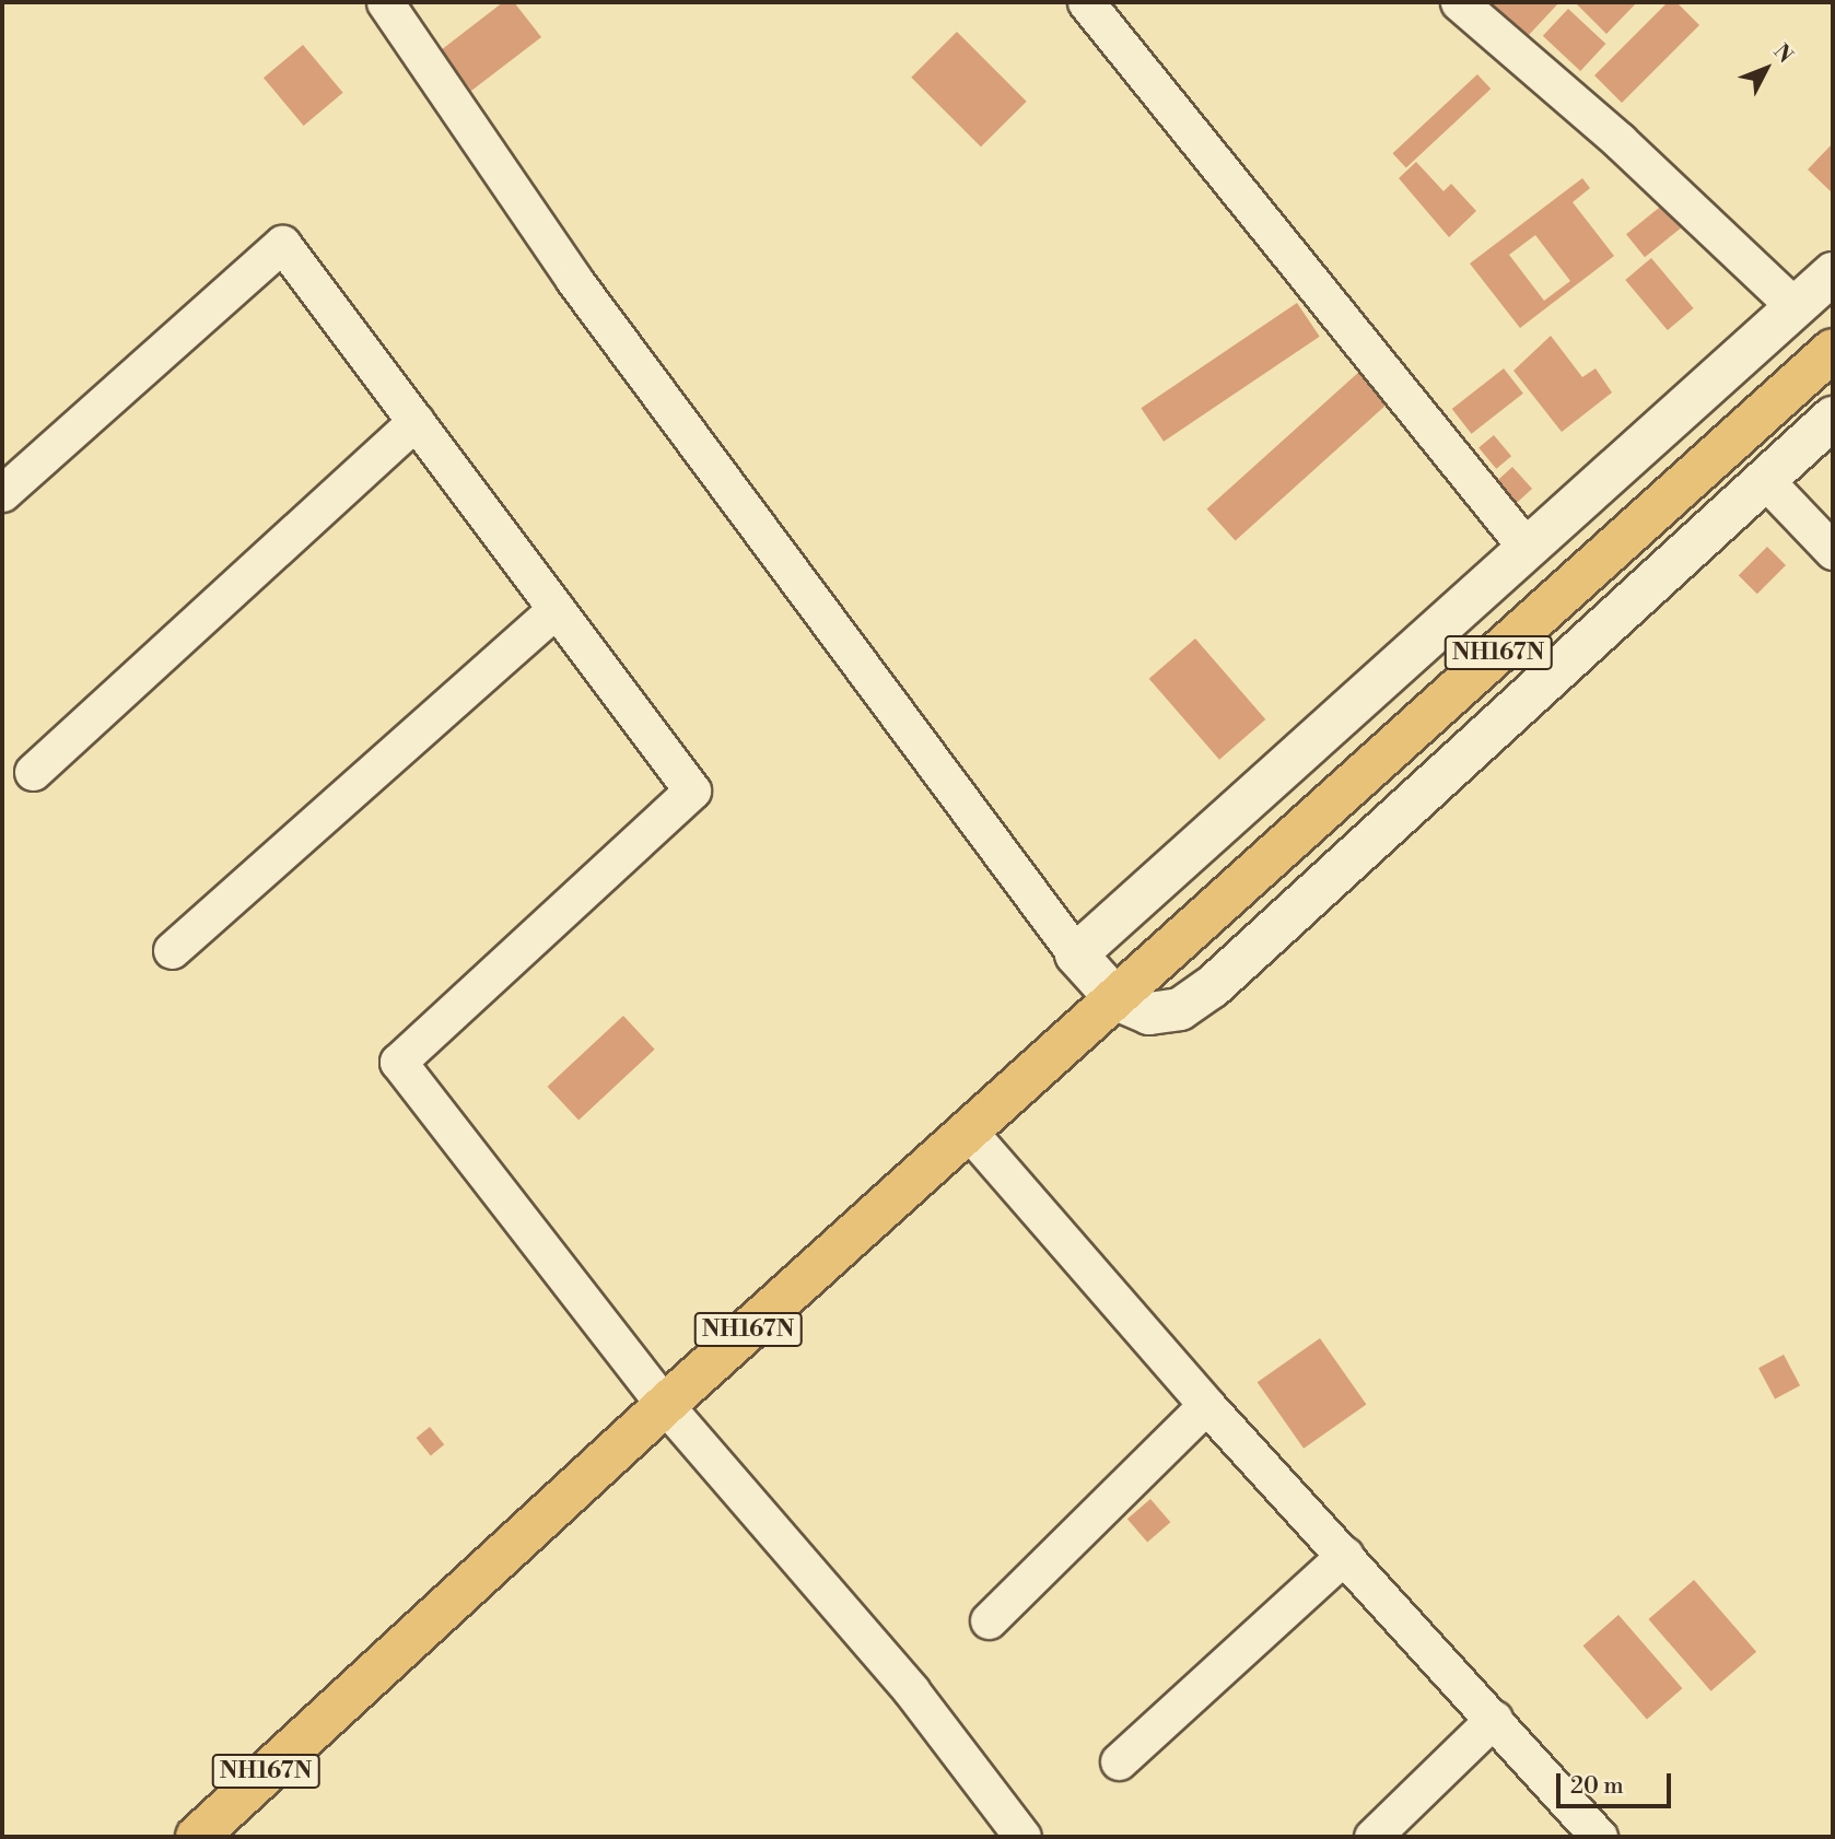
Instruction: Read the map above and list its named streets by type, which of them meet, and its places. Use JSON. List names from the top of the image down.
{
  "streets": {
    "highway": ["NH167N"]
  },
  "scale_bar": "20 m",
  "north": "top right"
}
